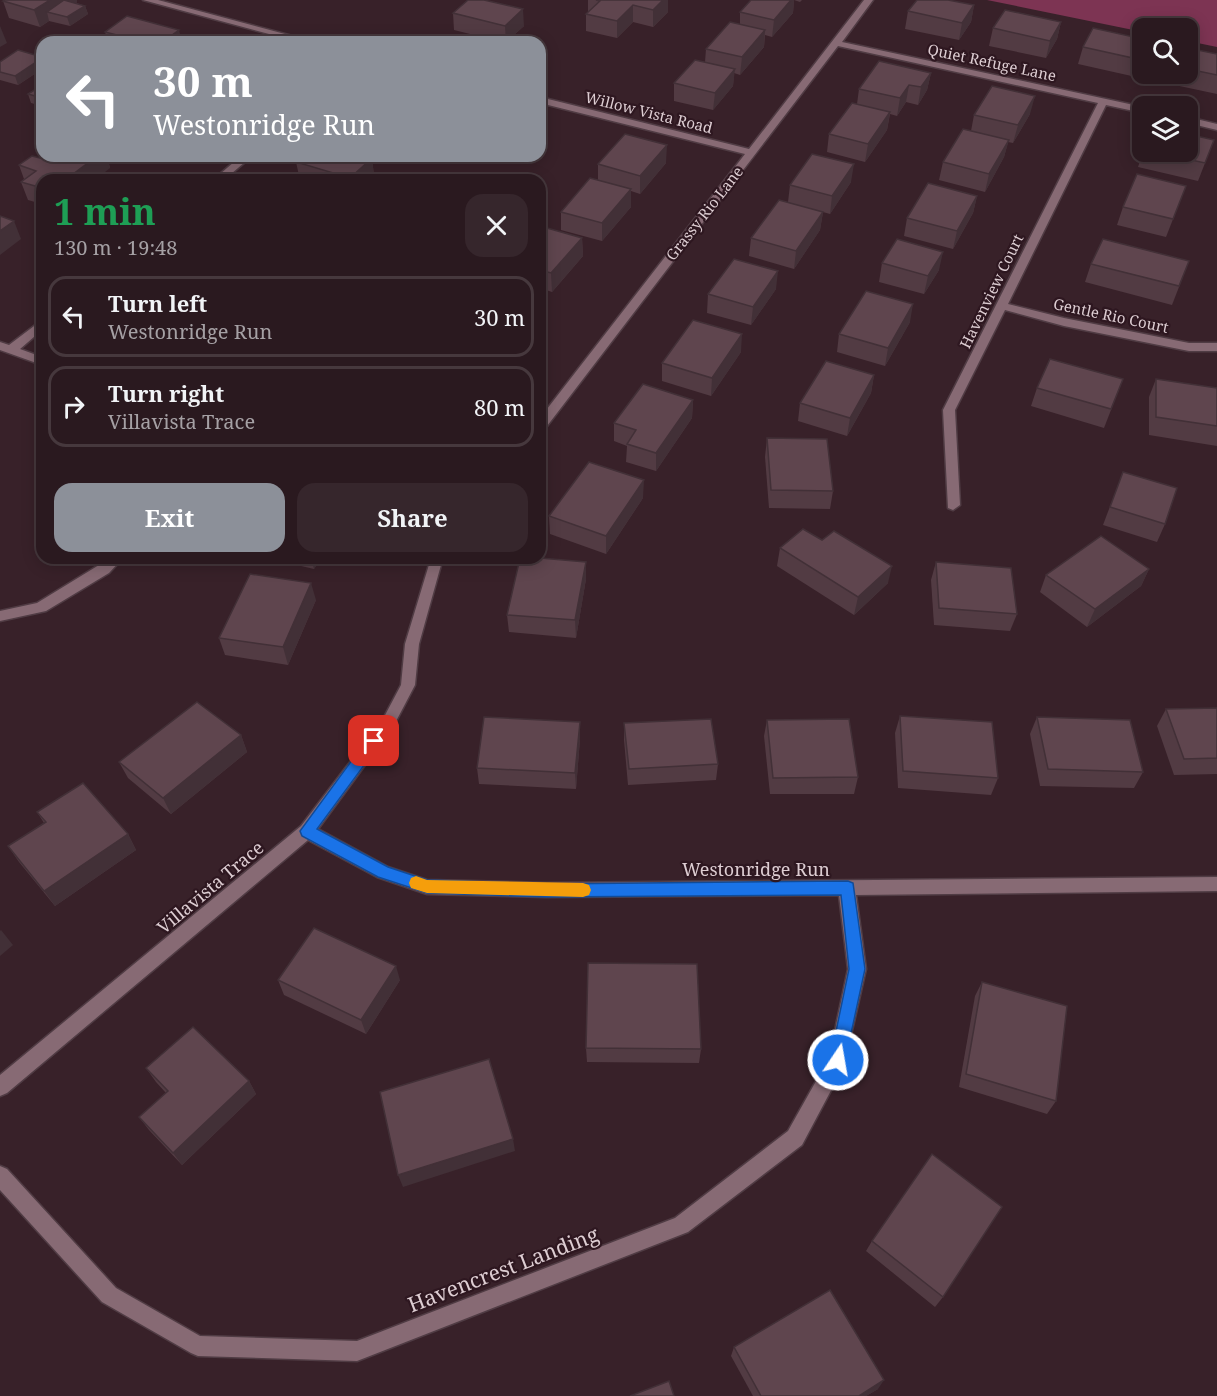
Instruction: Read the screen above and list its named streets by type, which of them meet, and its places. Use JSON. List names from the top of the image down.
{
  "streets": {
    "street": [
      "Quiet Refuge Lane",
      "Willow Vista Road",
      "Grassy Rio Lane",
      "Havenview Court",
      "Gentle Rio Court",
      "Westonridge Run",
      "Villavista Trace",
      "Havencrest Landing"
    ]
  },
  "crossings": [
    ["Quiet Refuge Lane", "Grassy Rio Lane"],
    ["Quiet Refuge Lane", "Havenview Court"],
    ["Willow Vista Road", "Grassy Rio Lane"],
    ["Havenview Court", "Gentle Rio Court"],
    ["Westonridge Run", "Villavista Trace"],
    ["Westonridge Run", "Havencrest Landing"]
  ],
  "page": {
    "turn": ["30 m", "Westonridge Run"],
    "heading": ["1 min", "130 m · 19:48"],
    "list": [
      {
        "name": "Turn left",
        "note": "Westonridge Run",
        "value": "30 m"
      },
      {
        "name": "Turn right",
        "note": "Villavista Trace",
        "value": "80 m"
      }
    ],
    "buttons": ["Exit", "Share"]
  }
}
